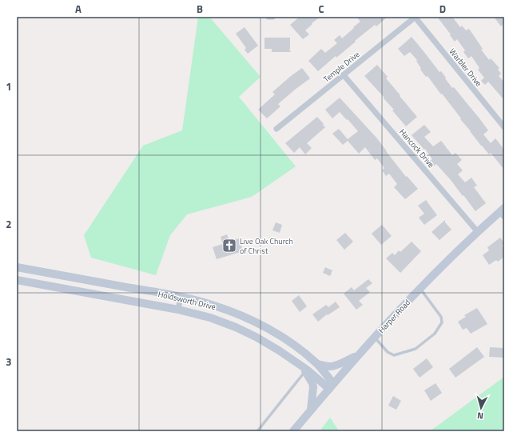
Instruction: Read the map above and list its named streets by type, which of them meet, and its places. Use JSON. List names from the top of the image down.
{
  "streets": {
    "main road": ["Holdsworth Drive", "Harper Road"],
    "street": ["Temple Drive", "Warbler Drive", "Hancock Drive"]
  },
  "crossings": [
    ["Temple Drive", "Warbler Drive"],
    ["Temple Drive", "Hancock Drive"],
    ["Hancock Drive", "Harper Road"],
    ["Holdsworth Drive", "Harper Road"]
  ],
  "places": {
    "church": ["Live Oak Church of Christ"]
  },
  "north": "bottom",
  "grid": {
    "columns": [
      "A",
      "B",
      "C",
      "D"
    ],
    "rows": ["1", "2", "3"]
  }
}
